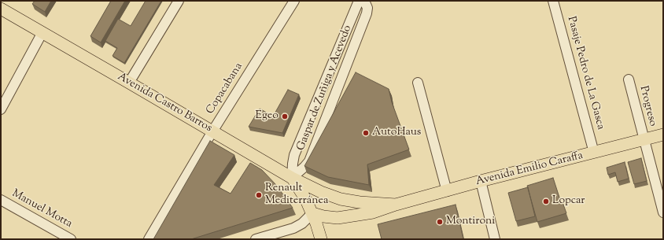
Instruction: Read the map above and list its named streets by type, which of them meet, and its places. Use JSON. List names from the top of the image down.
{
  "streets": {
    "main road": ["Avenida Castro Barros", "Avenida Emilio Caraffa"],
    "street": [
      "Pasaje Pedro de La Gasca",
      "Gaspar de Zuñiga y Acevedo",
      "Copacabana",
      "Progreso",
      "Manuel Motta"
    ]
  },
  "crossings": [
    ["Pasaje Pedro de La Gasca", "Avenida Emilio Caraffa"],
    ["Gaspar de Zuñiga y Acevedo", "Avenida Castro Barros"],
    ["Gaspar de Zuñiga y Acevedo", "Avenida Emilio Caraffa"],
    ["Copacabana", "Avenida Castro Barros"],
    ["Avenida Castro Barros", "Avenida Emilio Caraffa"],
    ["Progreso", "Avenida Emilio Caraffa"]
  ],
  "places": [
    "Egeo",
    "AutoHaus",
    "Renault Mediterránea",
    "Lopcar",
    "Montironi"
  ]
}
